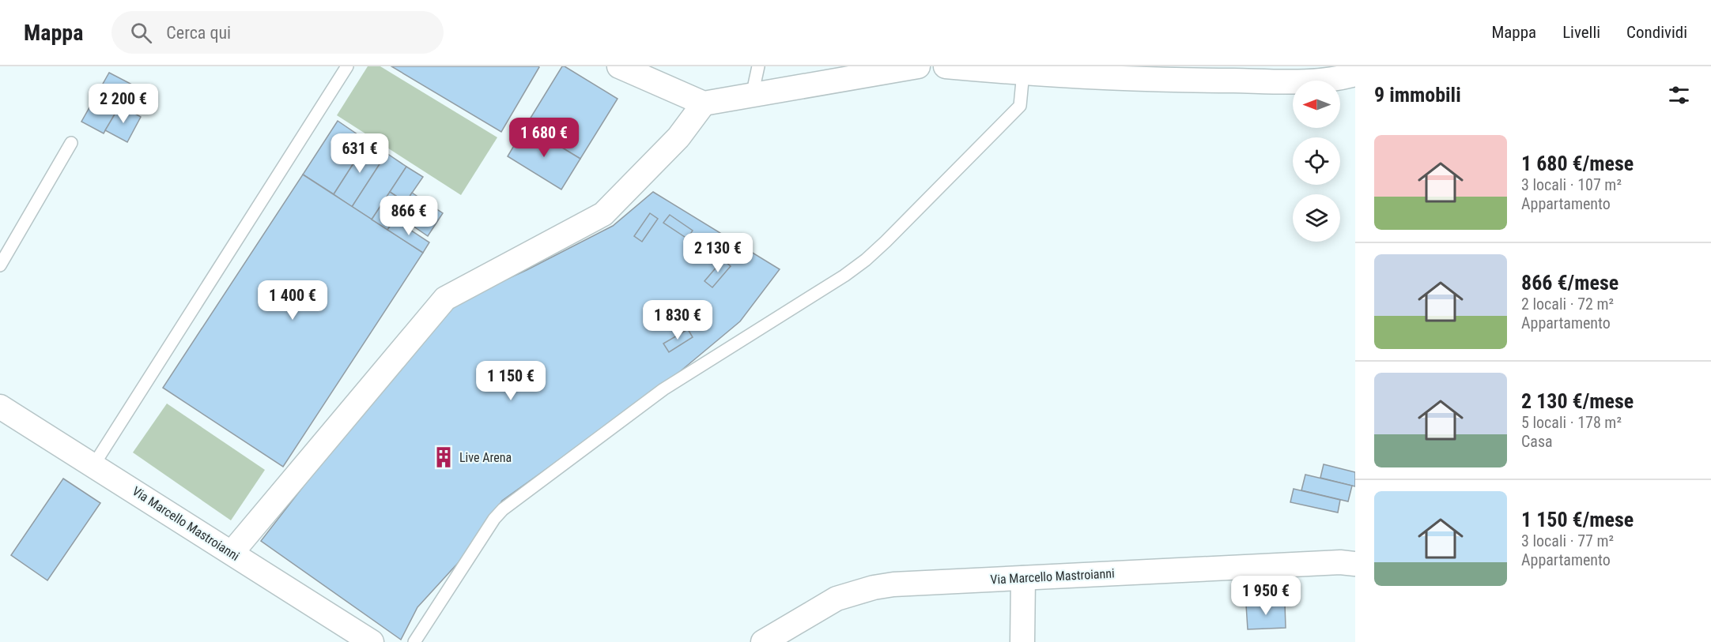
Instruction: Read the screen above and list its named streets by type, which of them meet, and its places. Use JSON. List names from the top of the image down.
{
  "streets": {
    "street": ["Via Marcello Mastroianni"]
  },
  "places": {
    "building": ["Live Arena"]
  },
  "north": "left",
  "page": {
    "header": "Mappa",
    "search": "Cerca qui",
    "nav": ["Mappa", "Livelli", "Condividi"],
    "heading": "9 immobili",
    "price": [
      "2 200 €",
      "1 680 €",
      "631 €",
      "866 €",
      "2 130 €",
      "1 400 €",
      "1 830 €",
      "1 150 €",
      "1 950 €"
    ],
    "list": [
      {
        "name": "1 680 €/mese",
        "note": "3 locali · 107 m² · Appartamento"
      },
      {
        "name": "866 €/mese",
        "note": "2 locali · 72 m² · Appartamento"
      },
      {
        "name": "2 130 €/mese",
        "note": "5 locali · 178 m² · Casa"
      },
      {
        "name": "1 150 €/mese",
        "note": "3 locali · 77 m² · Appartamento"
      }
    ]
  }
}
